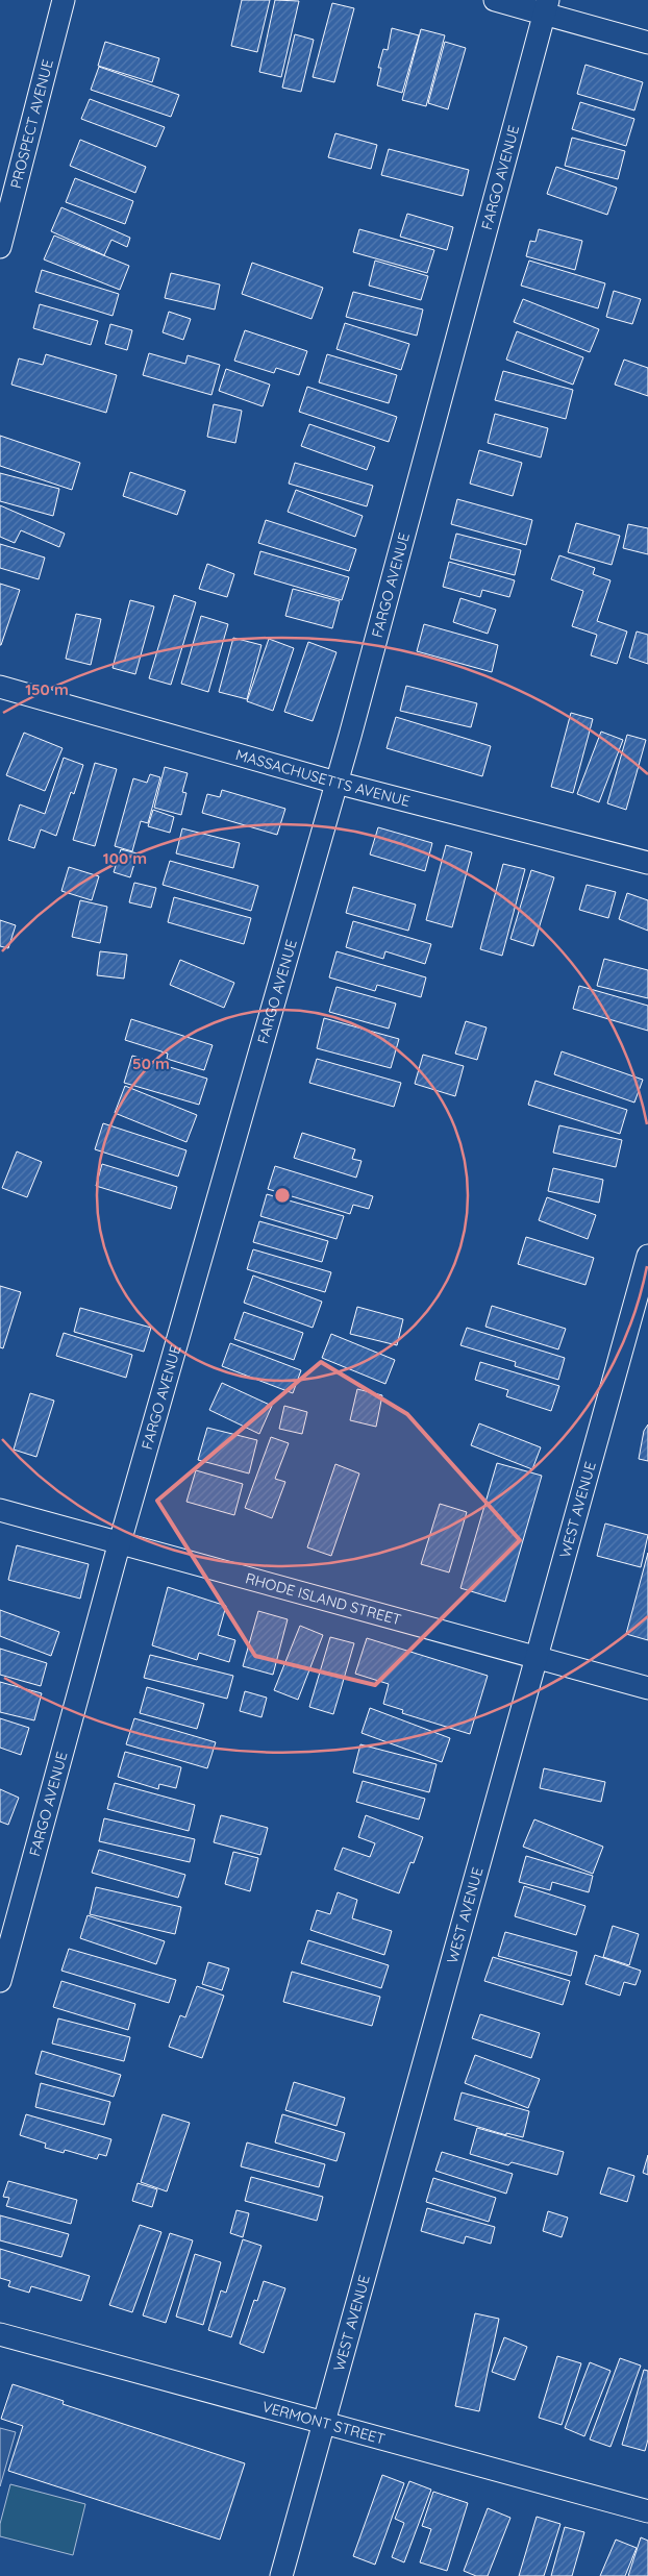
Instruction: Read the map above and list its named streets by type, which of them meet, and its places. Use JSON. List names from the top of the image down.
{
  "streets": {
    "street": [
      "PROSPECT AVENUE",
      "FARGO AVENUE",
      "MASSACHUSETTS AVENUE",
      "WEST AVENUE",
      "RHODE ISLAND STREET",
      "VERMONT STREET"
    ]
  },
  "crossings": [
    ["FARGO AVENUE", "MASSACHUSETTS AVENUE"],
    ["FARGO AVENUE", "RHODE ISLAND STREET"],
    ["WEST AVENUE", "RHODE ISLAND STREET"],
    ["WEST AVENUE", "VERMONT STREET"]
  ],
  "rings": ["150 m", "100 m", "50 m"]
}
